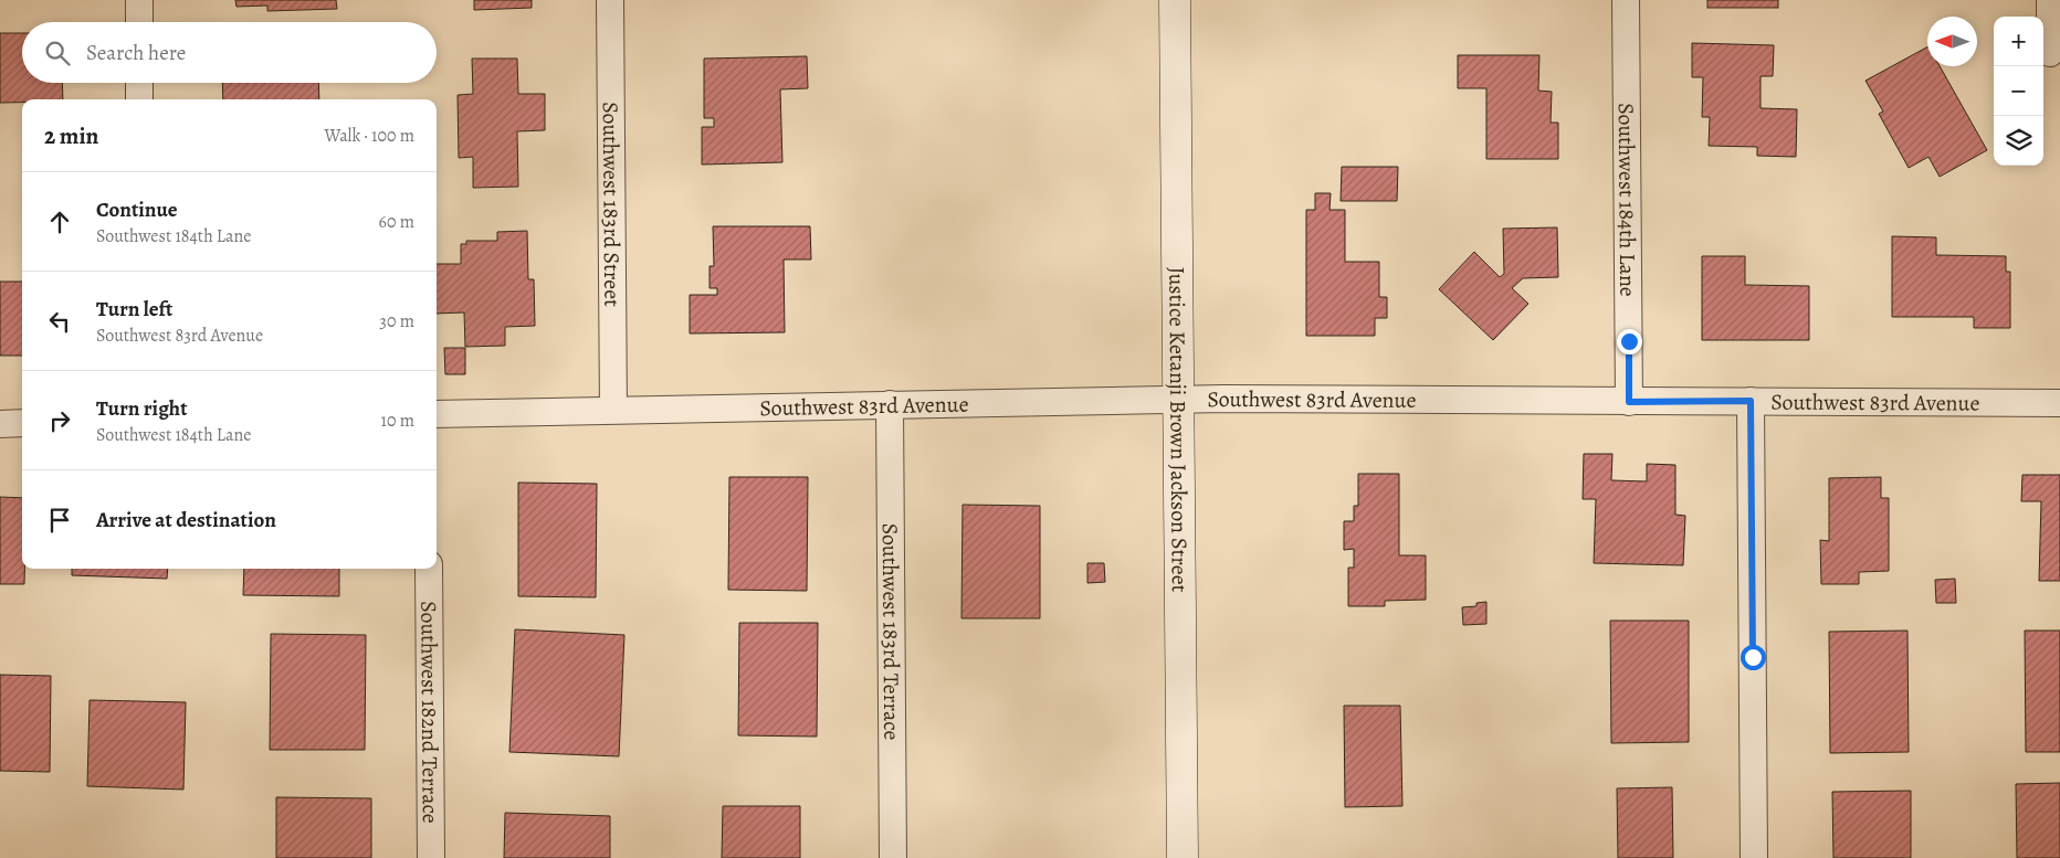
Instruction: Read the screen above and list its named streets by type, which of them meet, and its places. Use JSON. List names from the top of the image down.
{
  "streets": {
    "main road": ["Justice Ketanji Brown Jackson Street"],
    "street": [
      "Southwest 184th Lane",
      "Southwest 183rd Street",
      "Southwest 83rd Avenue",
      "Southwest 183rd Terrace",
      "Southwest 182nd Terrace"
    ]
  },
  "crossings": [
    ["Southwest 184th Lane", "Southwest 83rd Avenue"],
    ["Southwest 183rd Street", "Southwest 83rd Avenue"],
    ["Southwest 83rd Avenue", "Justice Ketanji Brown Jackson Street"],
    ["Southwest 83rd Avenue", "Southwest 183rd Terrace"]
  ],
  "north": "left",
  "page": {
    "map_buttons": ["+", "−"],
    "search": "Search here",
    "heading": ["2 min", "Walk · 100 m"],
    "list": [
      ["Continue", "Southwest 184th Lane", "60 m"],
      ["Turn left", "Southwest 83rd Avenue", "30 m"],
      ["Turn right", "Southwest 184th Lane", "10 m"],
      "Arrive at destination"
    ]
  }
}
